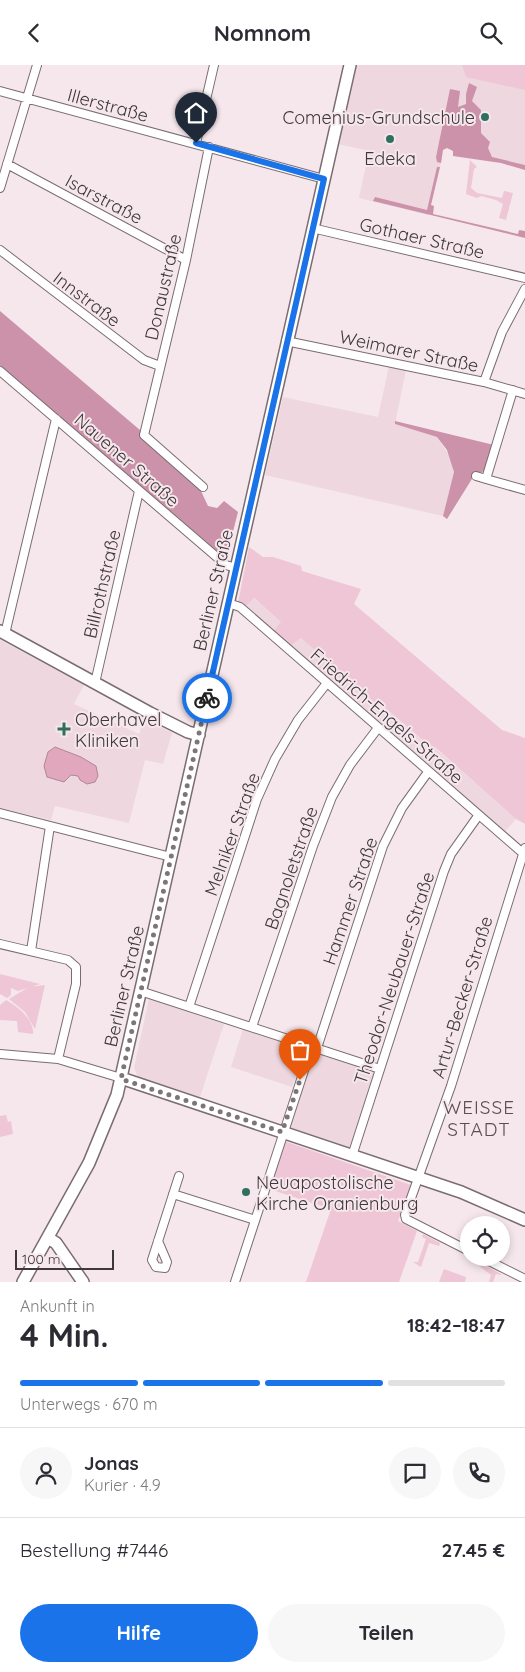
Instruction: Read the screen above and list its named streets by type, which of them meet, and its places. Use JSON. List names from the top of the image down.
{
  "streets": {
    "main road": ["Berliner Straße"],
    "street": [
      "Illerstraße",
      "Isarstraße",
      "Gothaer Straße",
      "Donaustraße",
      "Innstraße",
      "Weimarer Straße",
      "Nauener Straße",
      "Billrothstraße",
      "Friedrich-Engels-Straße",
      "Melniker Straße",
      "Bagnoletstraße",
      "Hammer Straße",
      "Theodor-Neubauer-Straße",
      "Artur-Becker-Straße"
    ]
  },
  "crossings": [
    ["Illerstraße", "Donaustraße"],
    ["Illerstraße", "Berliner Straße"],
    ["Isarstraße", "Donaustraße"],
    ["Gothaer Straße", "Berliner Straße"],
    ["Donaustraße", "Innstraße"],
    ["Weimarer Straße", "Berliner Straße"],
    ["Nauener Straße", "Billrothstraße"],
    ["Nauener Straße", "Berliner Straße"],
    ["Berliner Straße", "Friedrich-Engels-Straße"],
    ["Friedrich-Engels-Straße", "Melniker Straße"],
    ["Friedrich-Engels-Straße", "Bagnoletstraße"],
    ["Friedrich-Engels-Straße", "Hammer Straße"],
    ["Friedrich-Engels-Straße", "Theodor-Neubauer-Straße"],
    ["Friedrich-Engels-Straße", "Artur-Becker-Straße"]
  ],
  "districts": ["WEISSE STADT"],
  "places": {
    "other": ["Comenius-Grundschule", "Edeka", "Neuapostolische Kirche Oranienburg"],
    "health": ["Oberhavel Kliniken"]
  },
  "scale_bar": "100 m",
  "page": {
    "header": "Nomnom",
    "scale": "100 m",
    "heading": ["4 Min.", "Ankunft in", "18:42–18:47"],
    "panel": [
      "Jonas",
      "Kurier · 4.9",
      "Bestellung #7446",
      "27.45 €"
    ],
    "bar": "Unterwegs · 670 m",
    "buttons": ["Hilfe", "Teilen"]
  }
}
